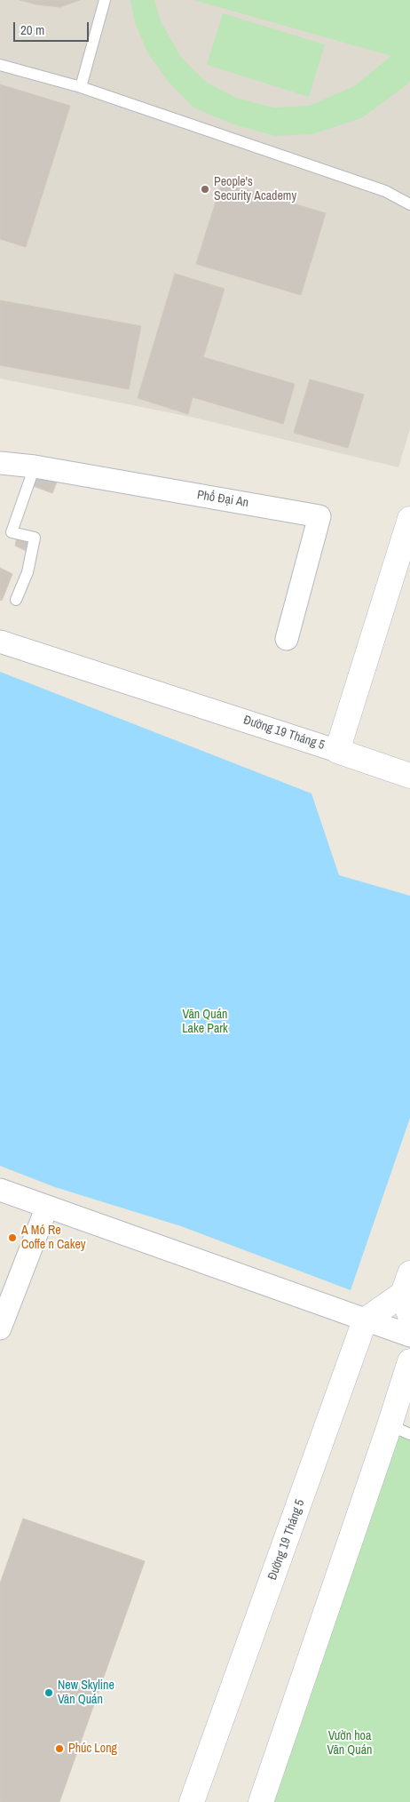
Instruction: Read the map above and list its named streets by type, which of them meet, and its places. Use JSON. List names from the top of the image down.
{
  "streets": {
    "street": ["Phố Đại An", "Đường 19 Tháng 5"]
  },
  "parks": ["Văn Quán Lake Park", "Vườn hoa Văn Quán"],
  "places": [
    "People's Security Academy",
    "A Mó Re Coffe n Cakey",
    "New Skyline Văn Quán",
    "Phúc Long"
  ],
  "scale_bar": "20 m"
}
